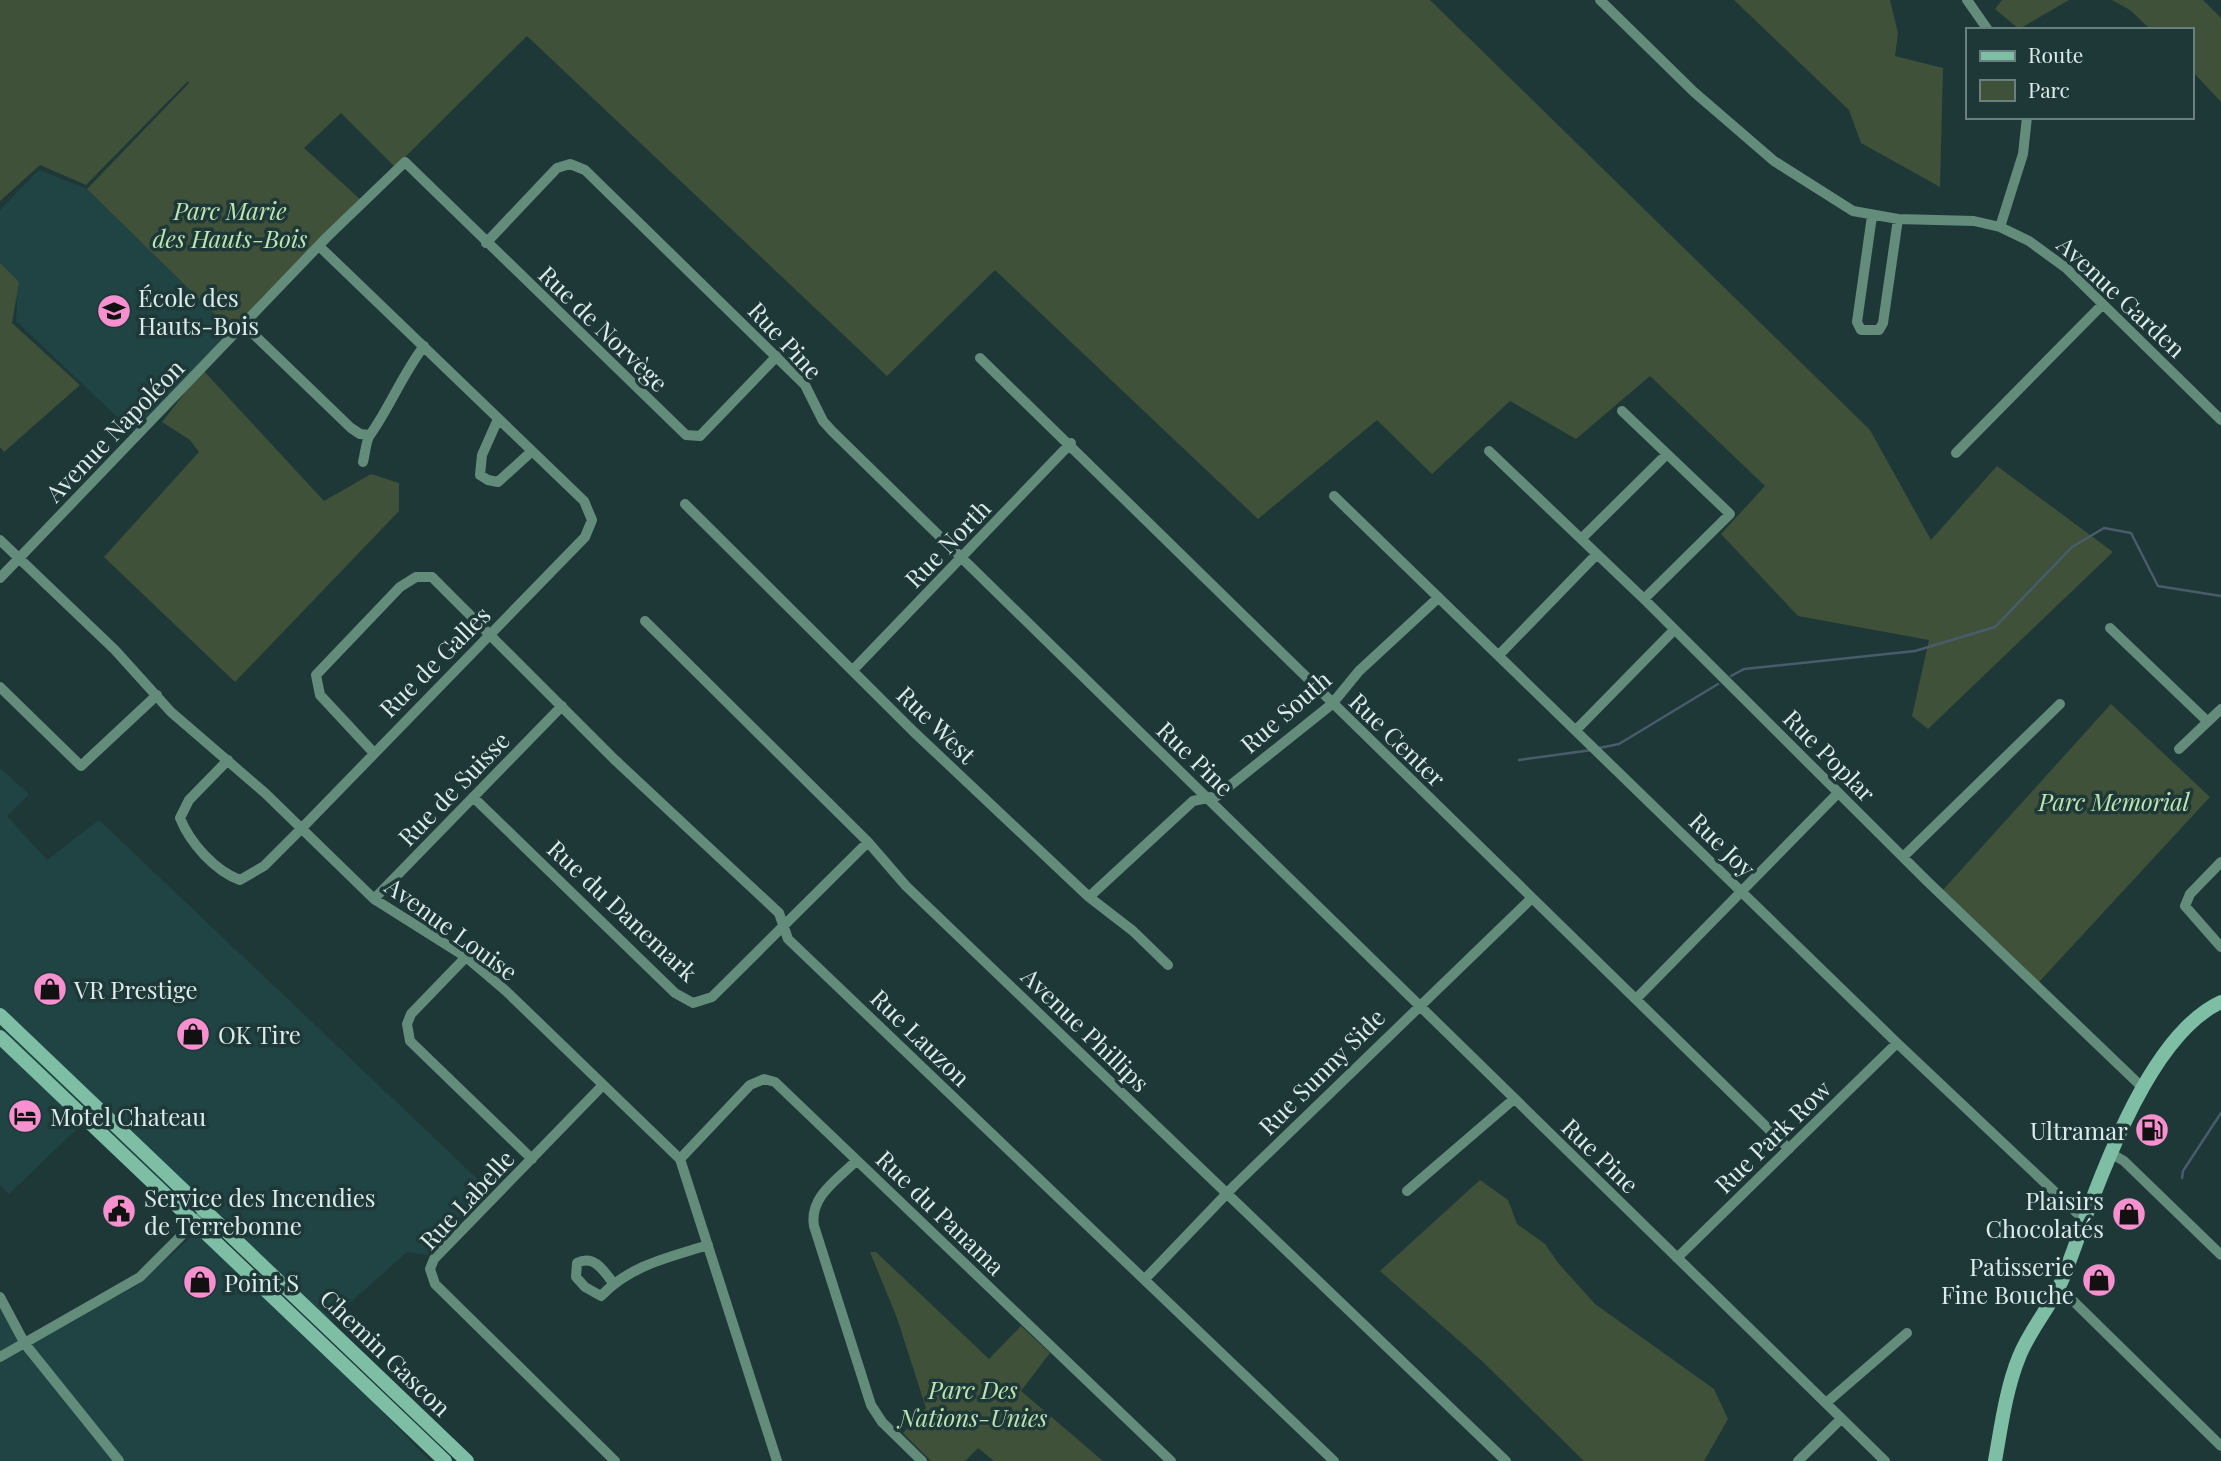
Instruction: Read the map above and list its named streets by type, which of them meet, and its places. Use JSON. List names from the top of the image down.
{
  "streets": {
    "main road": ["Chemin Gascon"],
    "street": [
      "Avenue Garden",
      "Rue de Norvège",
      "Rue Pine",
      "Avenue Napoléon",
      "Rue North",
      "Rue de Galles",
      "Rue South",
      "Rue West",
      "Rue Center",
      "Rue Poplar",
      "Rue de Suisse",
      "Rue Joy",
      "Rue du Danemark",
      "Avenue Louise",
      "Avenue Phillips",
      "Rue Lauzon",
      "Rue Sunny Side",
      "Rue Park Row",
      "Rue Labelle",
      "Rue du Panama"
    ]
  },
  "crossings": [
    ["Rue de Norvège", "Rue Pine"],
    ["Rue de Norvège", "Avenue Napoléon"],
    ["Rue Pine", "Rue North"],
    ["Rue Pine", "Rue South"],
    ["Rue Pine", "Rue Sunny Side"],
    ["Rue Pine", "Rue Park Row"],
    ["Avenue Napoléon", "Avenue Louise"],
    ["Rue North", "Rue West"],
    ["Rue North", "Rue Center"],
    ["Rue de Galles", "Avenue Louise"],
    ["Rue de Galles", "Rue Lauzon"],
    ["Rue South", "Rue West"],
    ["Rue South", "Rue Center"],
    ["Rue South", "Rue Joy"],
    ["Rue Center", "Rue Sunny Side"],
    ["Rue Center", "Rue Park Row"],
    ["Rue de Suisse", "Rue du Danemark"],
    ["Rue de Suisse", "Avenue Louise"],
    ["Rue de Suisse", "Rue Lauzon"],
    ["Rue Joy", "Rue Park Row"],
    ["Rue du Danemark", "Avenue Phillips"],
    ["Rue du Danemark", "Rue Lauzon"],
    ["Avenue Louise", "Rue Labelle"],
    ["Avenue Louise", "Rue du Panama"],
    ["Avenue Phillips", "Rue Sunny Side"],
    ["Rue Lauzon", "Rue Sunny Side"]
  ],
  "parks": ["Parc Marie des Hauts-Bois", "Parc Memorial", "Parc Des Nations-Unies"],
  "places": {
    "school or university": ["École des Hauts-Bois"],
    "shop": [
      "VR Prestige",
      "OK Tire",
      "Plaisirs Chocolatés",
      "Patisserie Fine Bouche",
      "Point S"
    ],
    "hotel": ["Motel Chateau"],
    "fuel station": ["Ultramar"],
    "public building": ["Service des Incendies de Terrebonne"]
  },
  "legend": ["Route", "Parc"]
}
